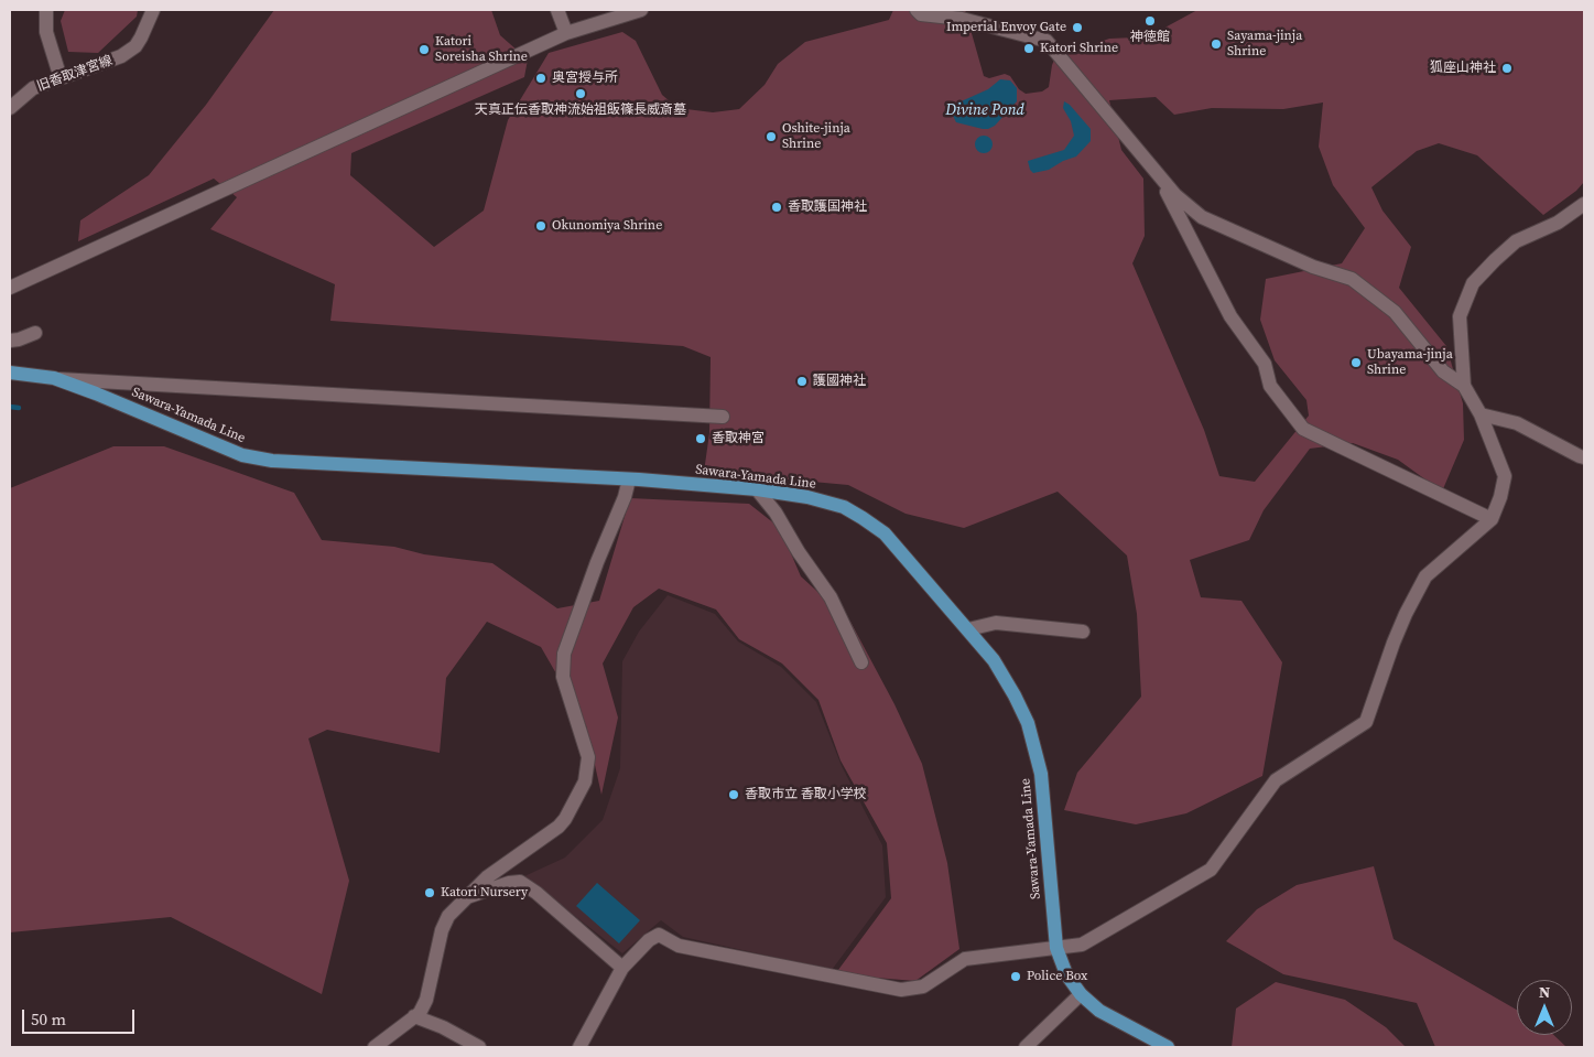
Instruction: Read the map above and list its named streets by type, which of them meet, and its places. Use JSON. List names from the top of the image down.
{
  "streets": {
    "main road": ["Sawara-Yamada Line"],
    "street": ["旧香取津宮線"]
  },
  "water": ["Divine Pond"],
  "places": [
    "神徳館",
    "Imperial Envoy Gate",
    "Sayama-jinja Shrine",
    "Katori Shrine",
    "Katori Soreisha Shrine",
    "狐座山神社",
    "奥宮授与所",
    "天真正伝香取神流始祖飯篠長威斎墓",
    "Oshite-jinja Shrine",
    "香取護国神社",
    "Okunomiya Shrine",
    "Ubayama-jinja Shrine",
    "護國神社",
    "香取神宮",
    "香取市立 香取小学校",
    "Katori Nursery",
    "Police Box"
  ],
  "scale_bar": "50 m",
  "north": "top"
}
